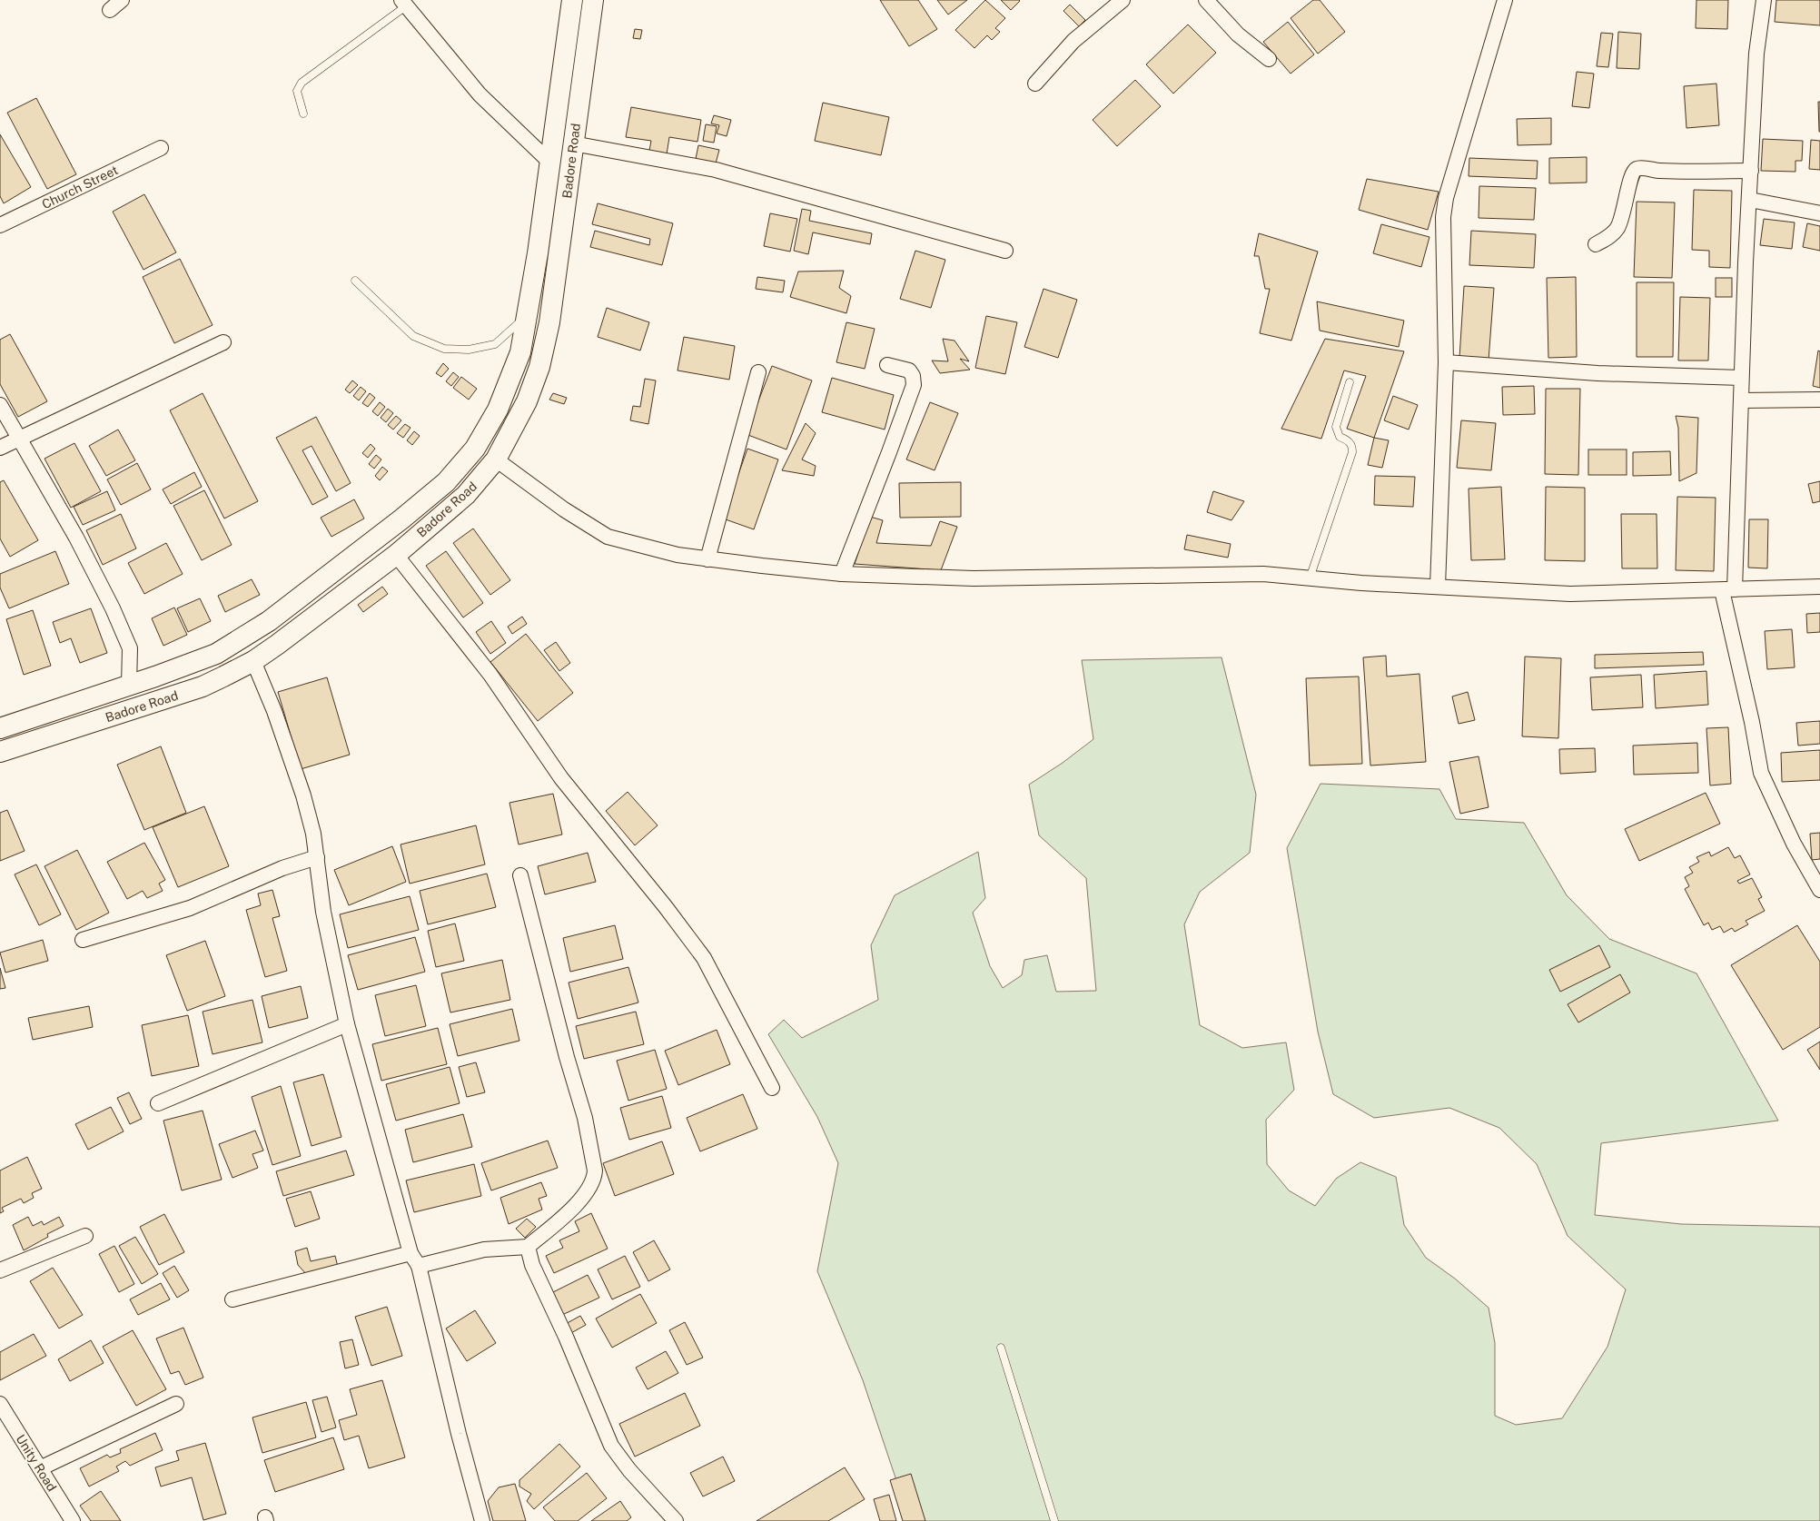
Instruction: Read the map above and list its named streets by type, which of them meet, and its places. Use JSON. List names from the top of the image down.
{
  "streets": {
    "main road": ["Badore Road"],
    "street": ["Church Street", "Unity Road"]
  }
}
